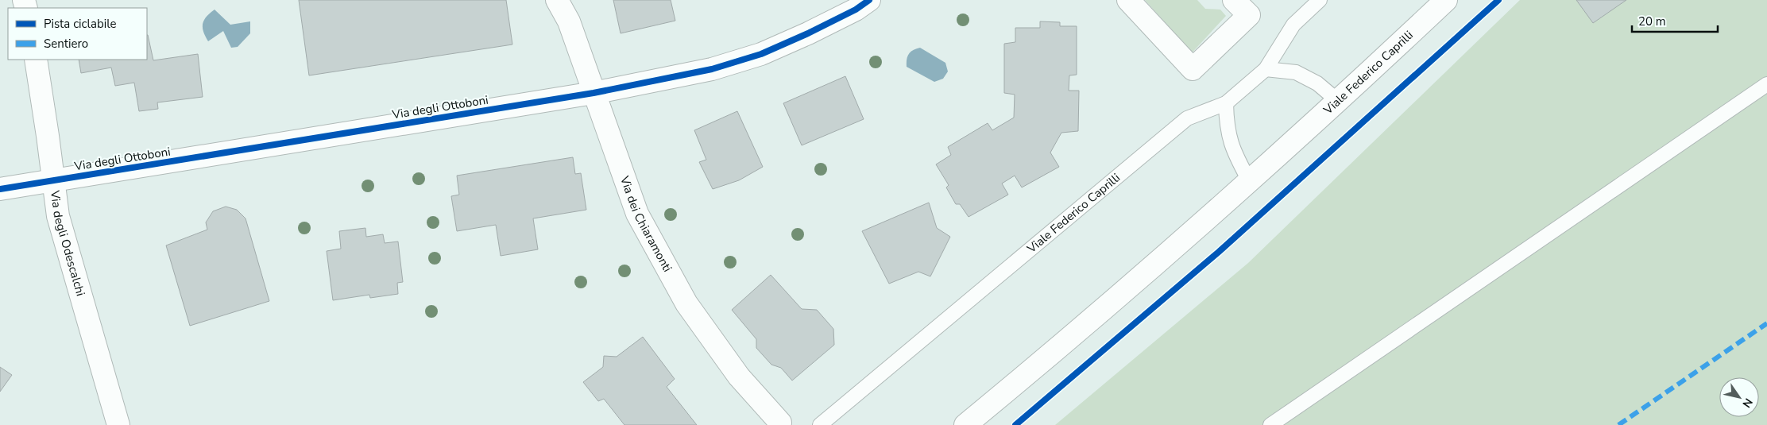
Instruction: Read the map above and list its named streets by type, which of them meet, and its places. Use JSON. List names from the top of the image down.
{
  "streets": {
    "street": [
      "Viale Federico Caprilli",
      "Via degli Ottoboni",
      "Via dei Chiaramonti",
      "Via degli Odescalchi"
    ]
  },
  "crossings": [
    ["Via degli Ottoboni", "Via dei Chiaramonti"],
    ["Via degli Ottoboni", "Via degli Odescalchi"]
  ],
  "legend": ["Pista ciclabile", "Sentiero"],
  "scale_bar": "20 m",
  "north": "bottom right"
}
